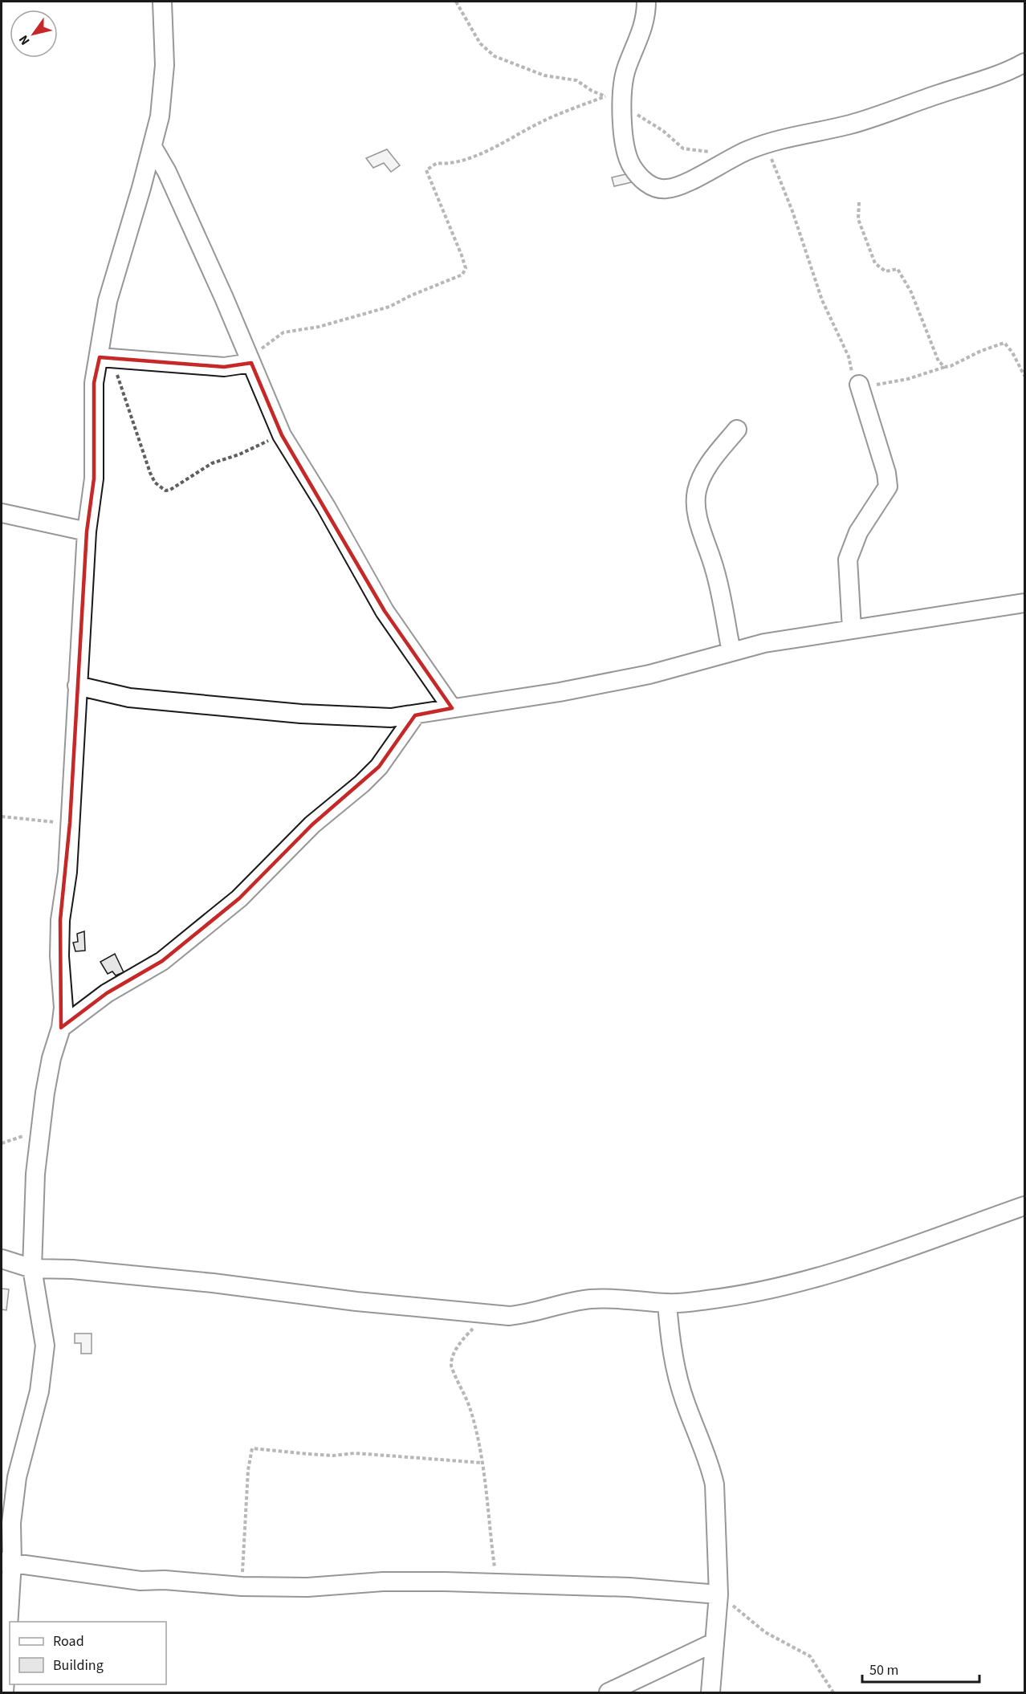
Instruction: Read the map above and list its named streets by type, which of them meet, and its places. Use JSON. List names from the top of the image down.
{
  "legend": ["Road", "Building"],
  "scale_bar": "50 m",
  "north": "bottom left"
}
